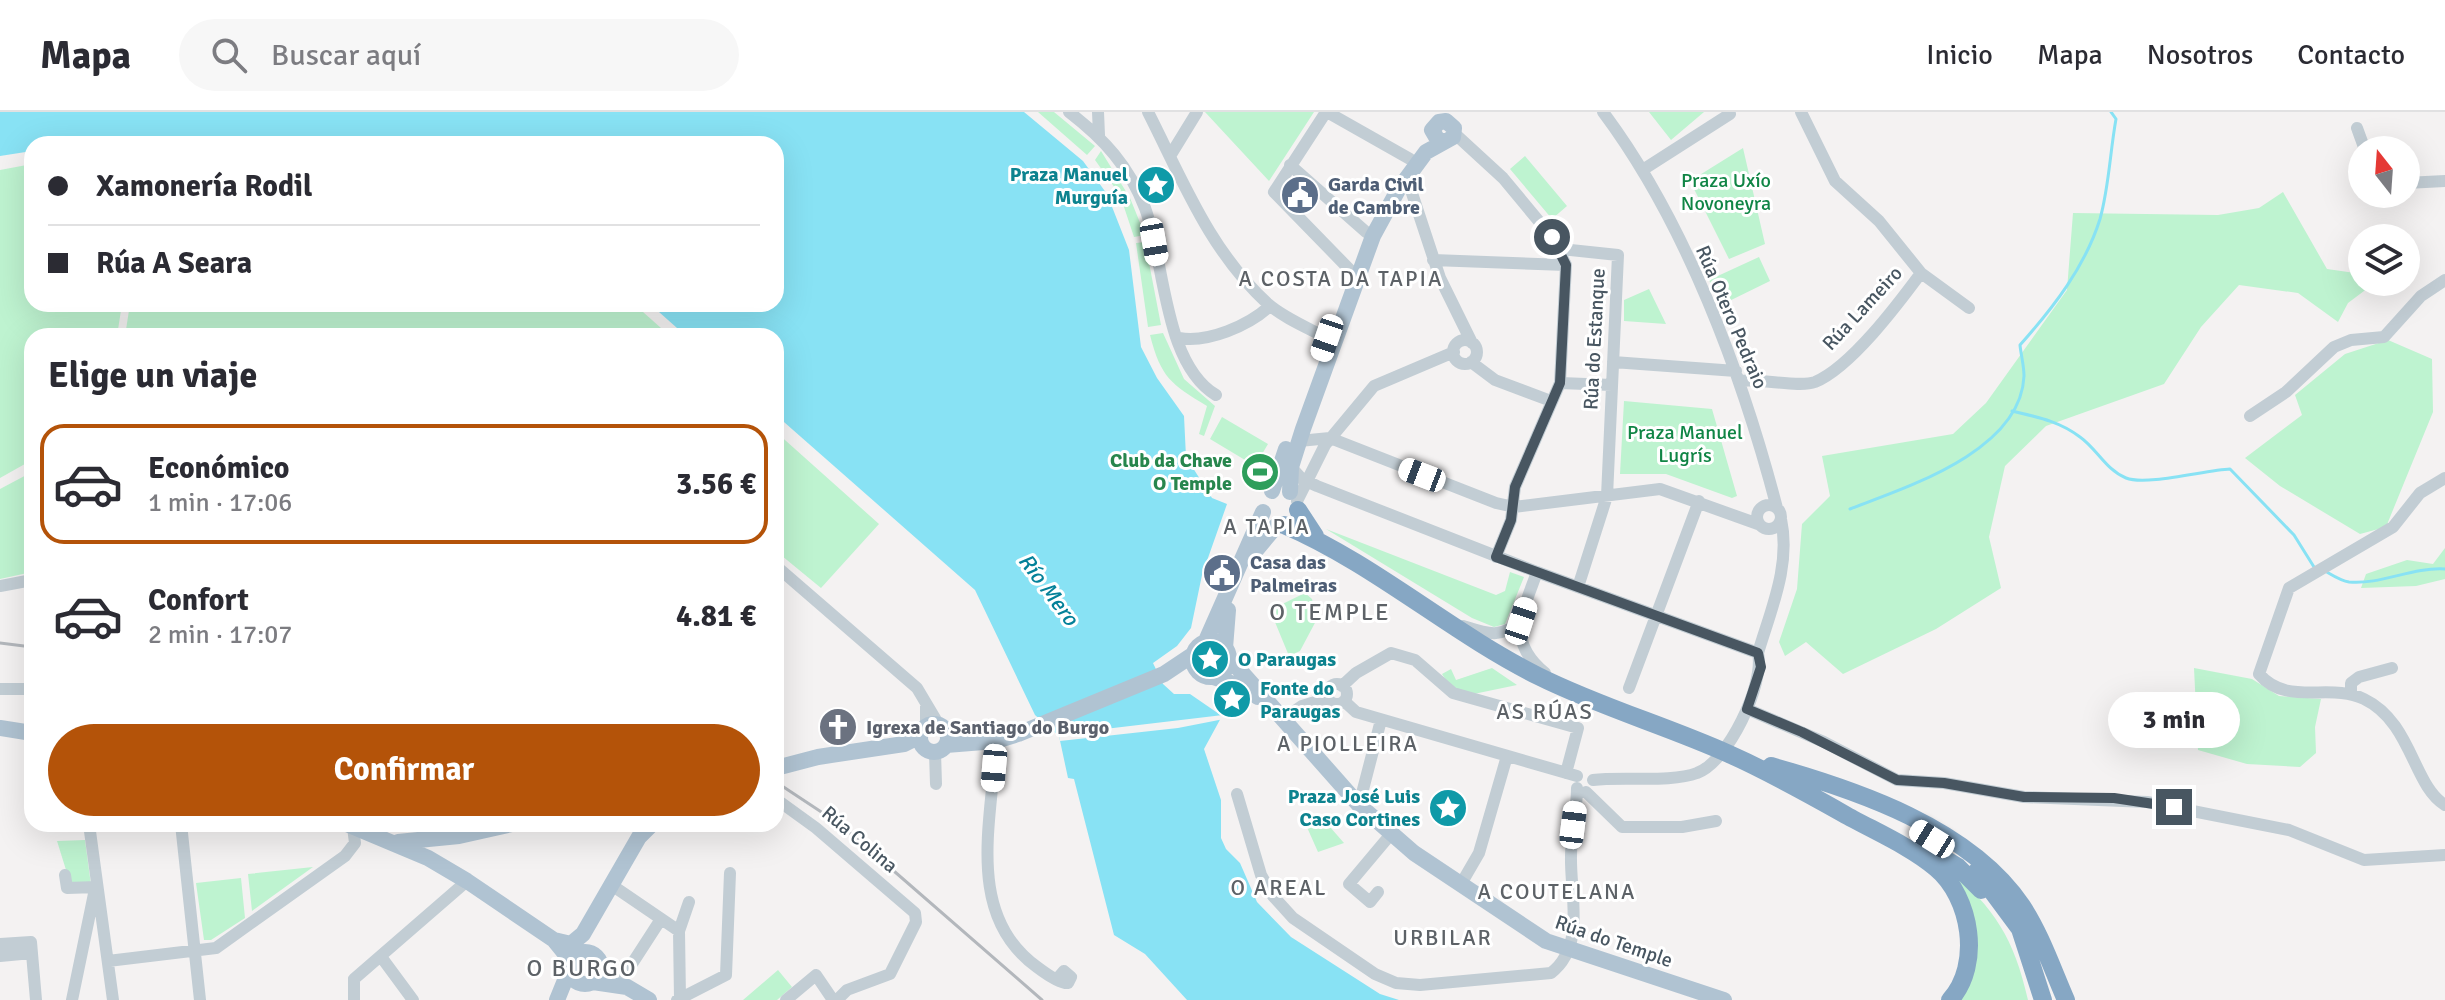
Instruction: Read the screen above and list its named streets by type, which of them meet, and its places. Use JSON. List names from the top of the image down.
{
  "streets": {
    "main road": ["Rúa do Temple"],
    "street": [
      "Rúa Lameiro",
      "Rúa Otero Pedraio",
      "Rúa do Estanque",
      "Rúa Colina"
    ]
  },
  "crossings": [
    ["Rúa Lameiro", "Rúa Otero Pedraio"],
    ["Rúa Lameiro", "Rúa do Estanque"]
  ],
  "districts": [
    "A COSTA DA TAPIA",
    "A TAPIA",
    "O TEMPLE",
    "AS RÚAS",
    "A PIOLLEIRA",
    "O AREAL",
    "A COUTELANA",
    "URBILAR",
    "O BURGO"
  ],
  "water": ["Río Mero"],
  "parks": ["Praza Uxío Novoneyra", "Praza Manuel Lugrís"],
  "places": {
    "place": [
      "Praza Manuel Murguía",
      "O Paraugas",
      "Fonte do Paraugas",
      "Praza José Luis Caso Cortines"
    ],
    "public building": ["Garda Civil de Cambre", "Casa das Palmeiras"],
    "sports": ["Club da Chave O Temple"],
    "church": ["Igrexa de Santiago do Burgo"]
  },
  "north": "top",
  "page": {
    "header": "Mapa",
    "search": "Buscar aquí",
    "nav": [
      "Inicio",
      "Mapa",
      "Nosotros",
      "Contacto"
    ],
    "banner": ["Xamonería Rodil", "Rúa A Seara"],
    "heading": "Elige un viaje",
    "list": [
      {
        "name": "Económico",
        "note": "1 min · 17:06",
        "value": "3.56 €"
      },
      {
        "name": "Confort",
        "note": "2 min · 17:07",
        "value": "4.81 €"
      }
    ],
    "bubble": "3 min",
    "buttons": "Confirmar"
  }
}
